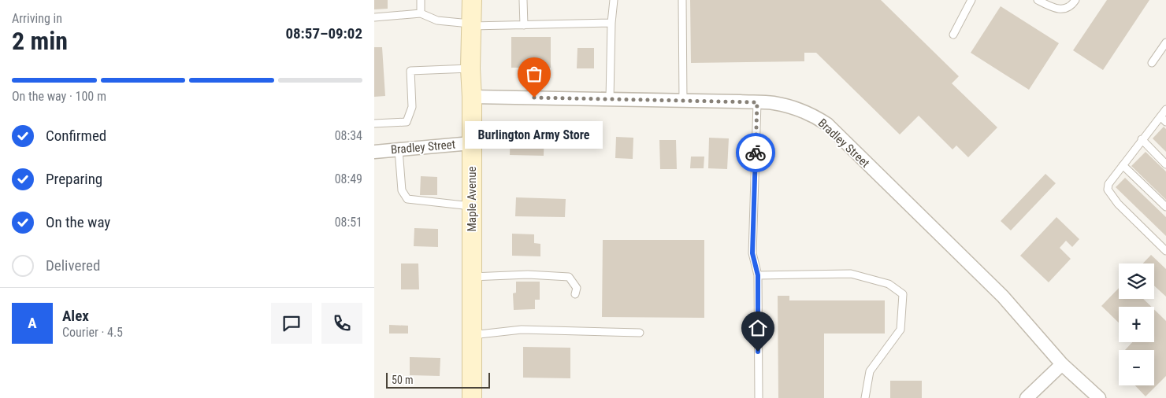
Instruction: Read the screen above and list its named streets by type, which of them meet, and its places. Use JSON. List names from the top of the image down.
{
  "streets": {
    "main road": ["Maple Avenue"],
    "street": ["Bradley Street"]
  },
  "crossings": [
    ["Bradley Street", "Maple Avenue"]
  ],
  "places": ["Burlington Army Store"],
  "scale_bar": "50 m",
  "page": {
    "heading": ["2 min", "Arriving in", "08:57–09:02"],
    "panel": ["Alex", "Courier · 4.5"],
    "bar": "On the way · 100 m",
    "list": [
      ["Confirmed", "08:34"],
      ["Preparing", "08:49"],
      ["On the way", "08:51"],
      "Delivered"
    ],
    "bubble": "Burlington Army Store",
    "map_buttons": ["+", "−"],
    "round": "A",
    "scale": "50 m"
  }
}
